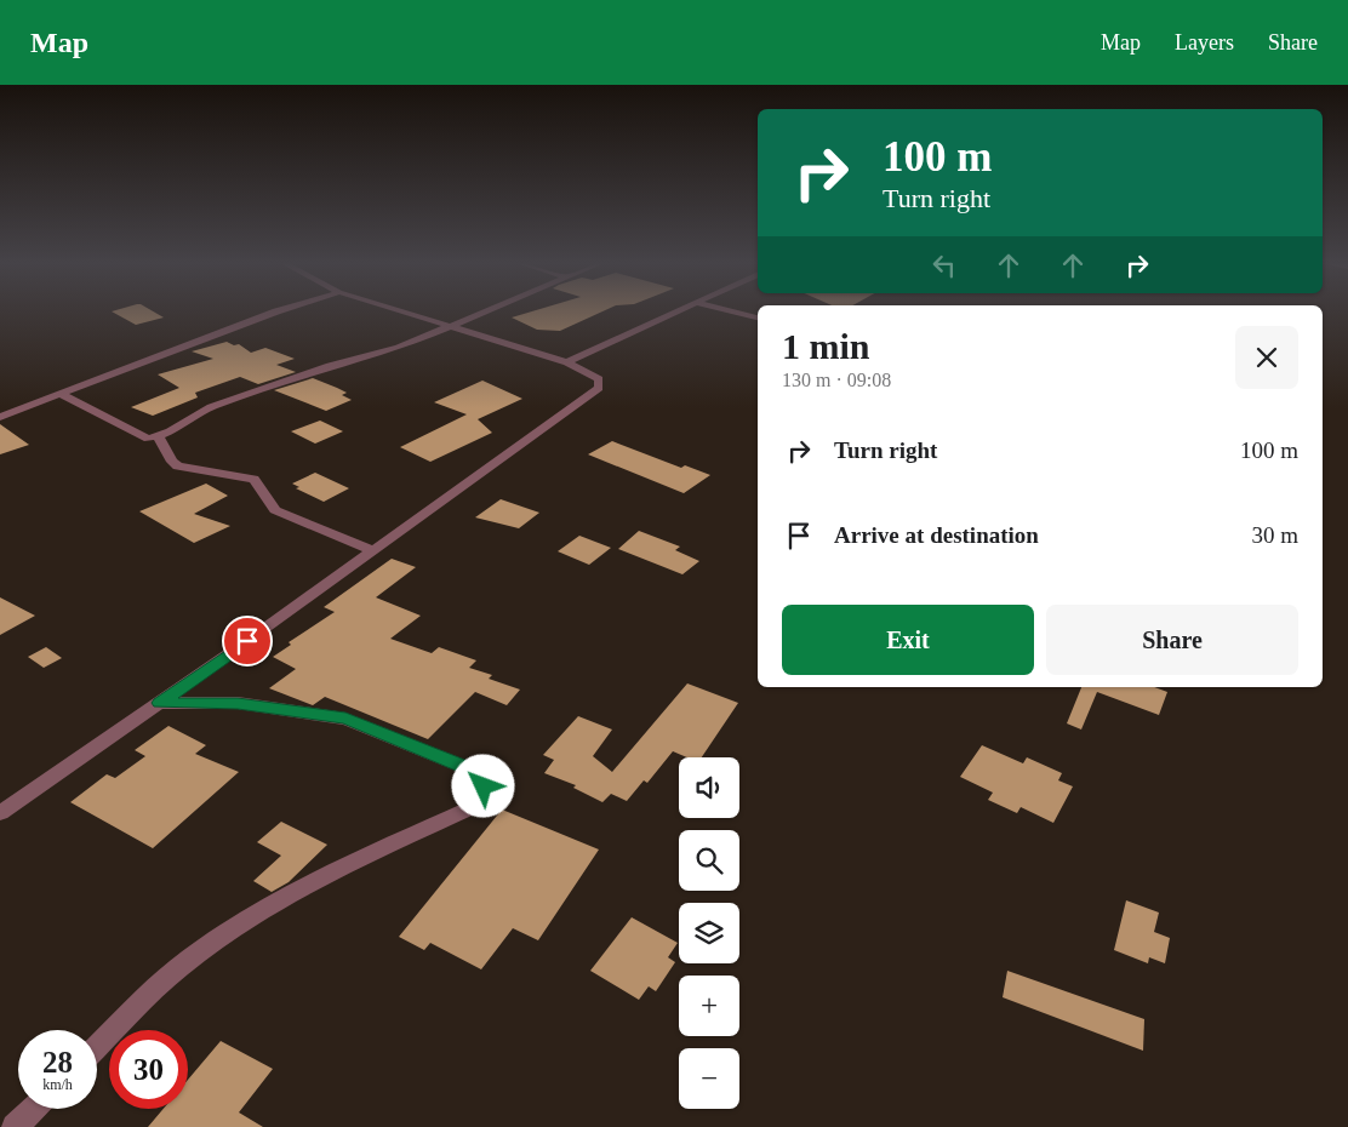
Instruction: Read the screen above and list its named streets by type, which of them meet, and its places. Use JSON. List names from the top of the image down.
{
  "page": {
    "header": "Map",
    "nav": ["Map", "Layers", "Share"],
    "turn": ["100 m", "Turn right"],
    "heading": ["1 min", "130 m · 09:08"],
    "list": [
      {
        "name": "Turn right",
        "value": "100 m"
      },
      {
        "name": "Arrive at destination",
        "value": "30 m"
      }
    ],
    "buttons": ["Exit", "Share"],
    "map_buttons": ["+", "−"],
    "speed": "28 km/h",
    "limit": "30"
  }
}
